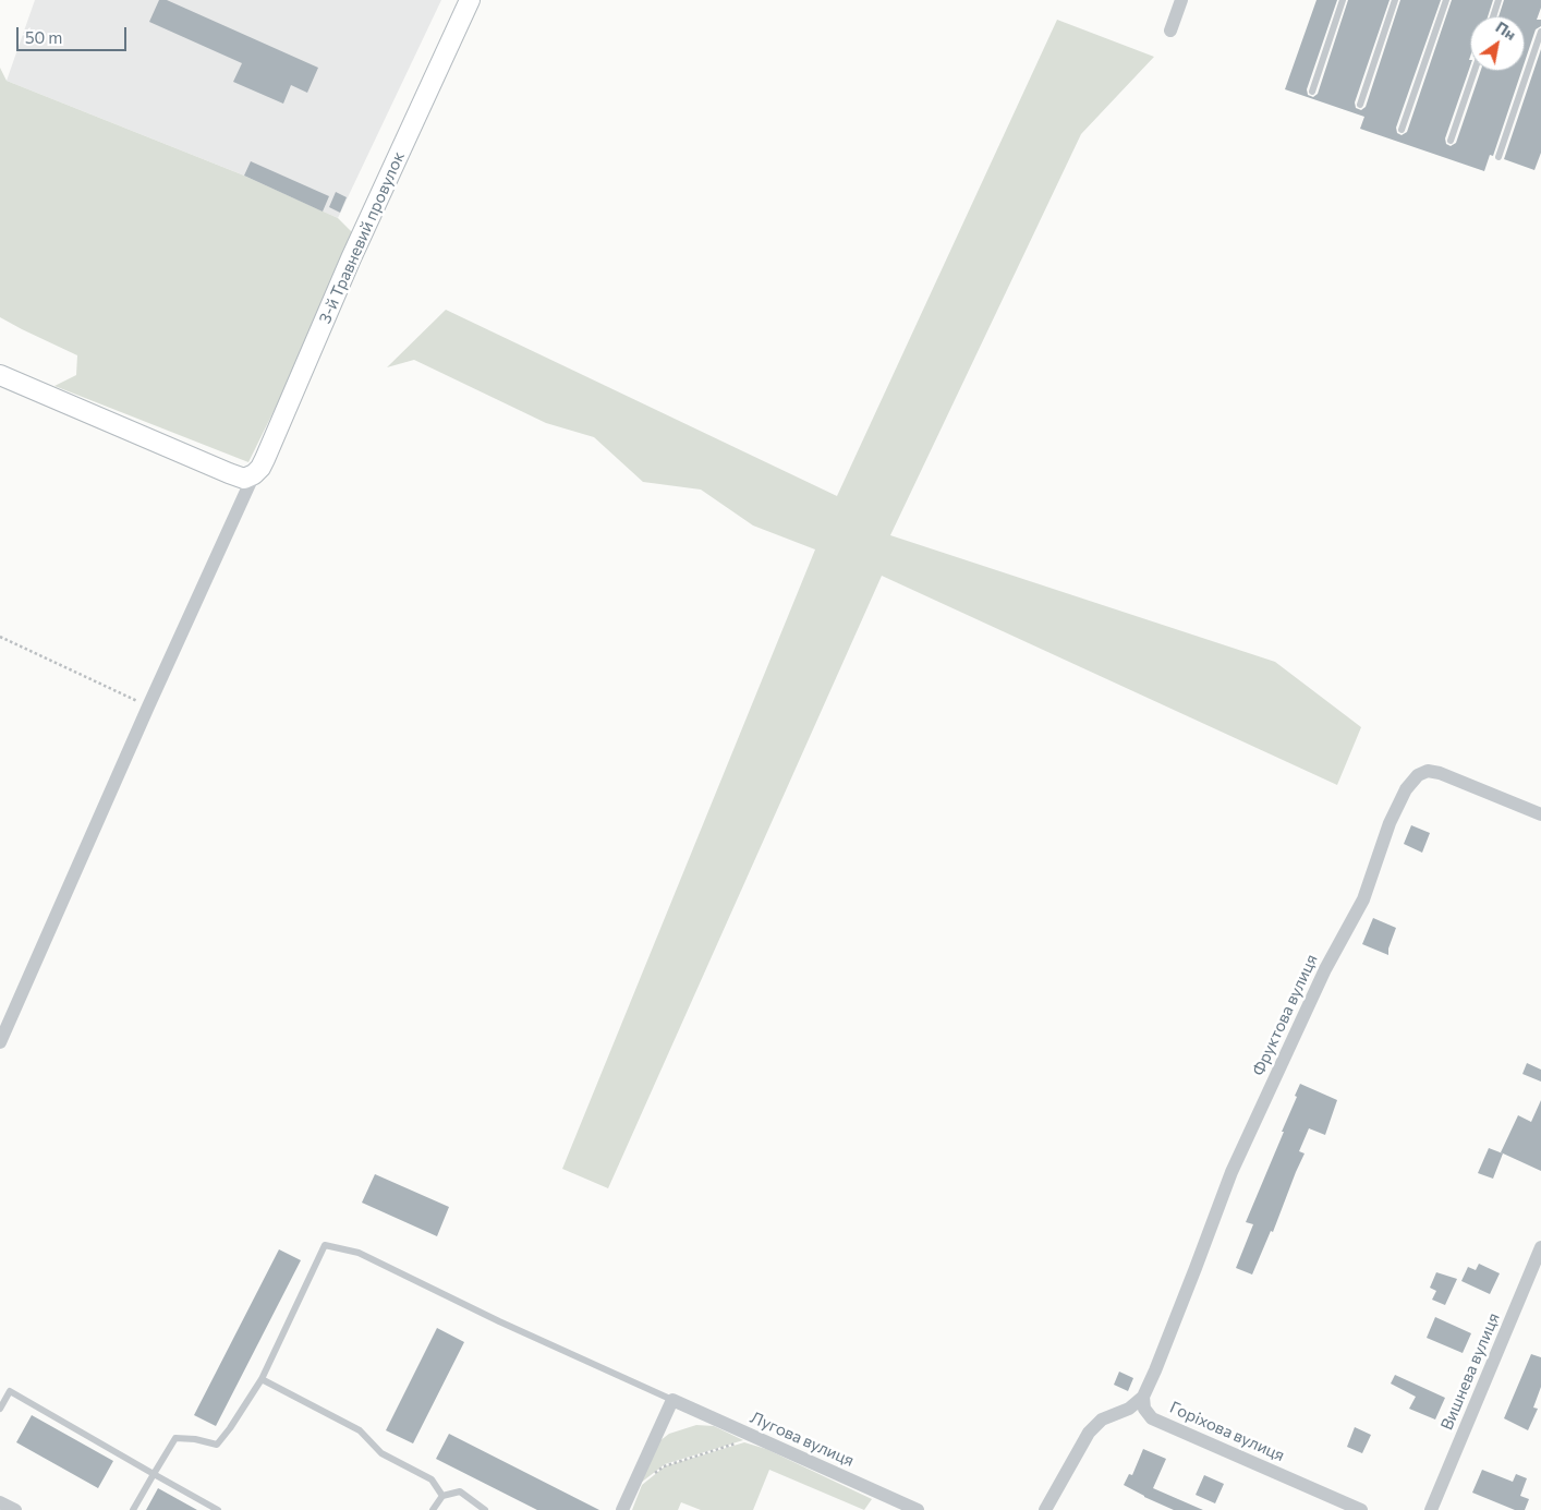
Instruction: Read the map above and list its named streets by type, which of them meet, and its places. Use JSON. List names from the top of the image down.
{
  "streets": {
    "main road": ["3-й Травневий провулок"],
    "street": [
      "Фруктова вулиця",
      "Вишнева вулиця",
      "Горіхова вулиця",
      "Лугова вулиця"
    ]
  },
  "crossings": [
    ["Фруктова вулиця", "Горіхова вулиця"]
  ],
  "scale_bar": "50 m",
  "north": "top right"
}
